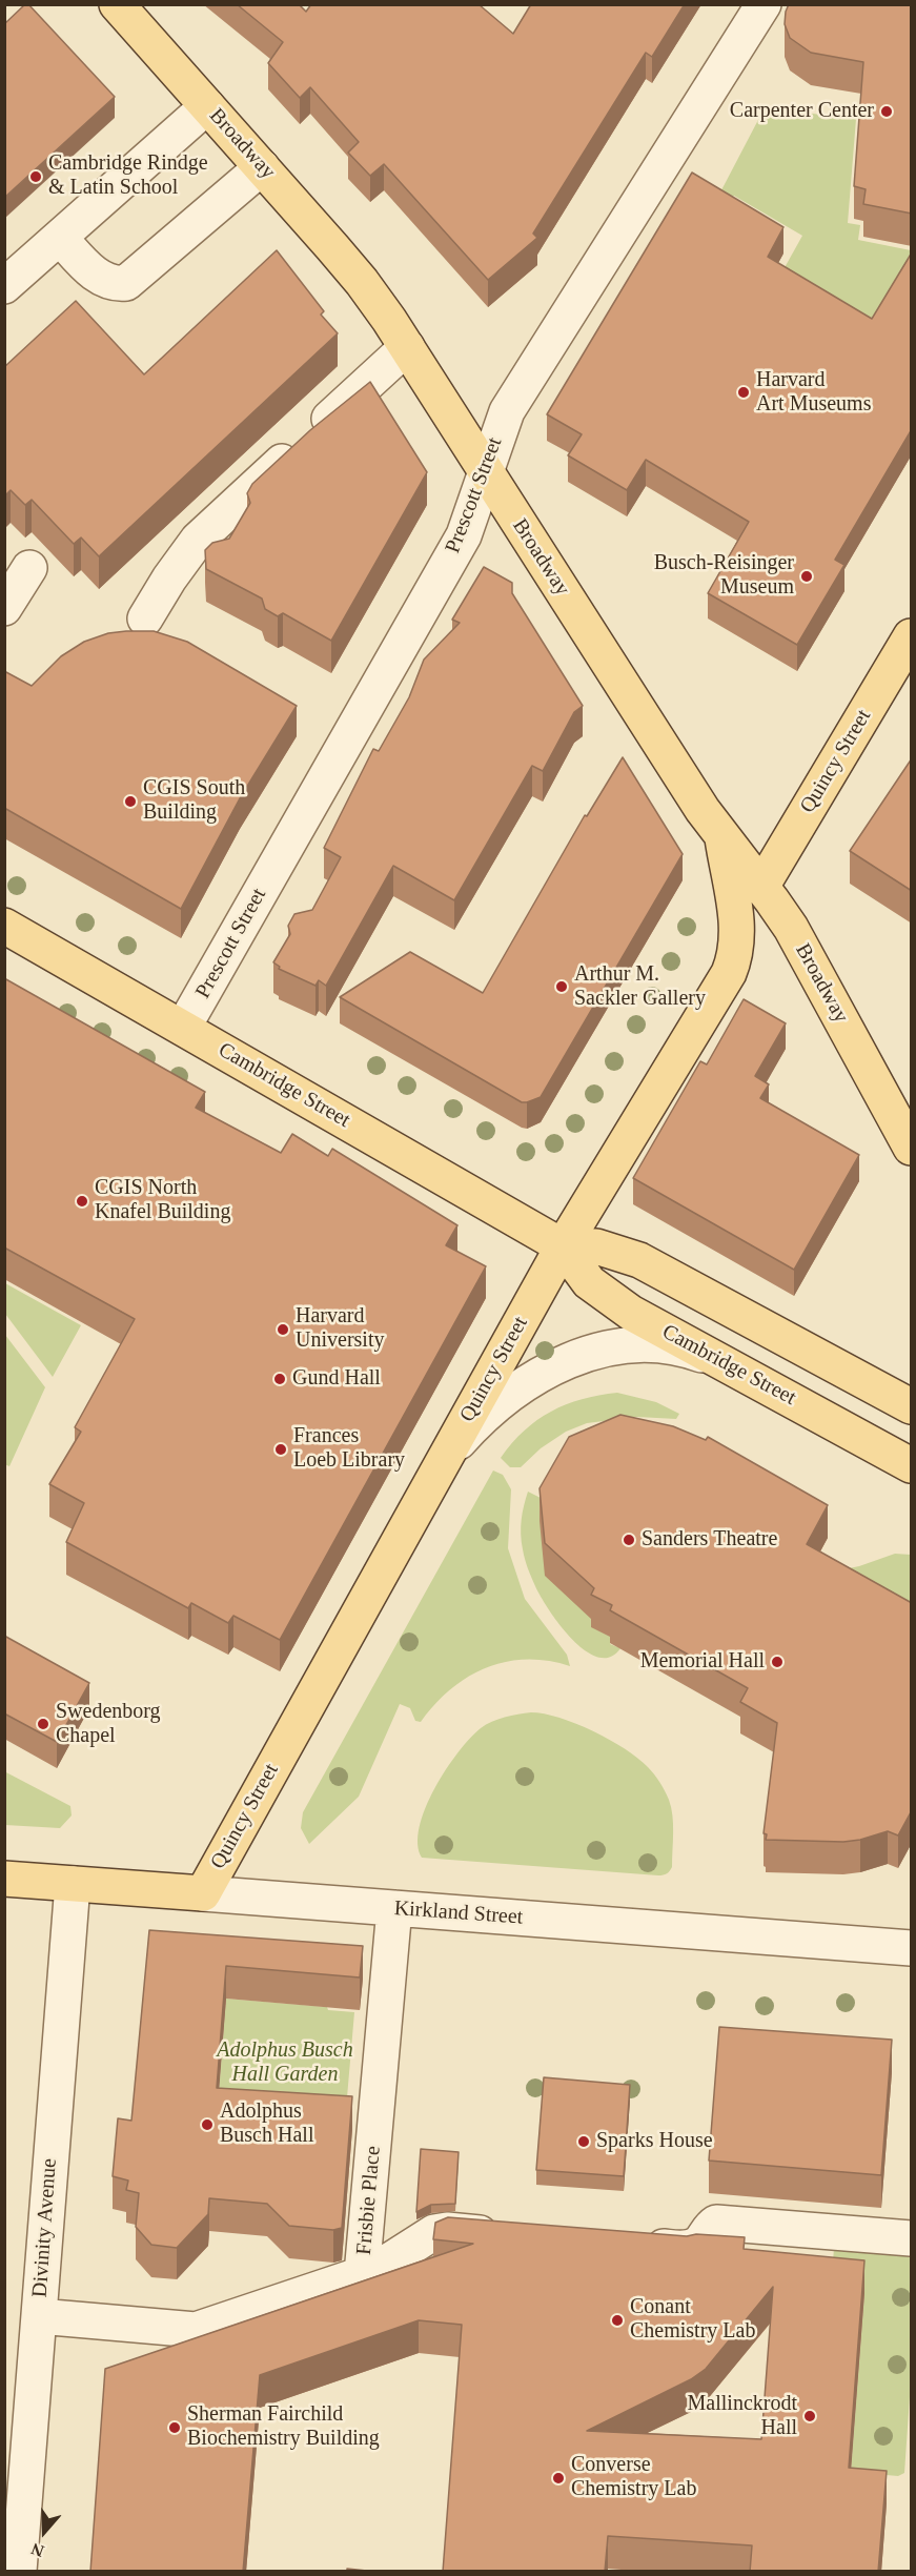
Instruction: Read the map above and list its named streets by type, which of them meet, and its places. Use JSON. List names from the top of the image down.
{
  "streets": {
    "main road": [
      "Broadway",
      "Quincy Street",
      "Cambridge Street",
      "Kirkland Street"
    ],
    "street": ["Prescott Street", "Frisbie Place", "Divinity Avenue"]
  },
  "crossings": [
    ["Broadway", "Prescott Street"],
    ["Broadway", "Quincy Street"],
    ["Prescott Street", "Cambridge Street"],
    ["Quincy Street", "Cambridge Street"],
    ["Quincy Street", "Kirkland Street"],
    ["Kirkland Street", "Frisbie Place"],
    ["Kirkland Street", "Divinity Avenue"],
    ["Frisbie Place", "Divinity Avenue"]
  ],
  "parks": ["Adolphus Busch Hall Garden"],
  "places": [
    "Carpenter Center",
    "Cambridge Rindge & Latin School",
    "Harvard Art Museums",
    "Busch-Reisinger Museum",
    "CGIS South Building",
    "Arthur M. Sackler Gallery",
    "CGIS North Knafel Building",
    "Harvard University",
    "Gund Hall",
    "Frances Loeb Library",
    "Sanders Theatre",
    "Memorial Hall",
    "Swedenborg Chapel",
    "Adolphus Busch Hall",
    "Sparks House",
    "Conant Chemistry Lab",
    "Mallinckrodt Hall",
    "Sherman Fairchild Biochemistry Building",
    "Converse Chemistry Lab"
  ],
  "north": "bottom"
}
